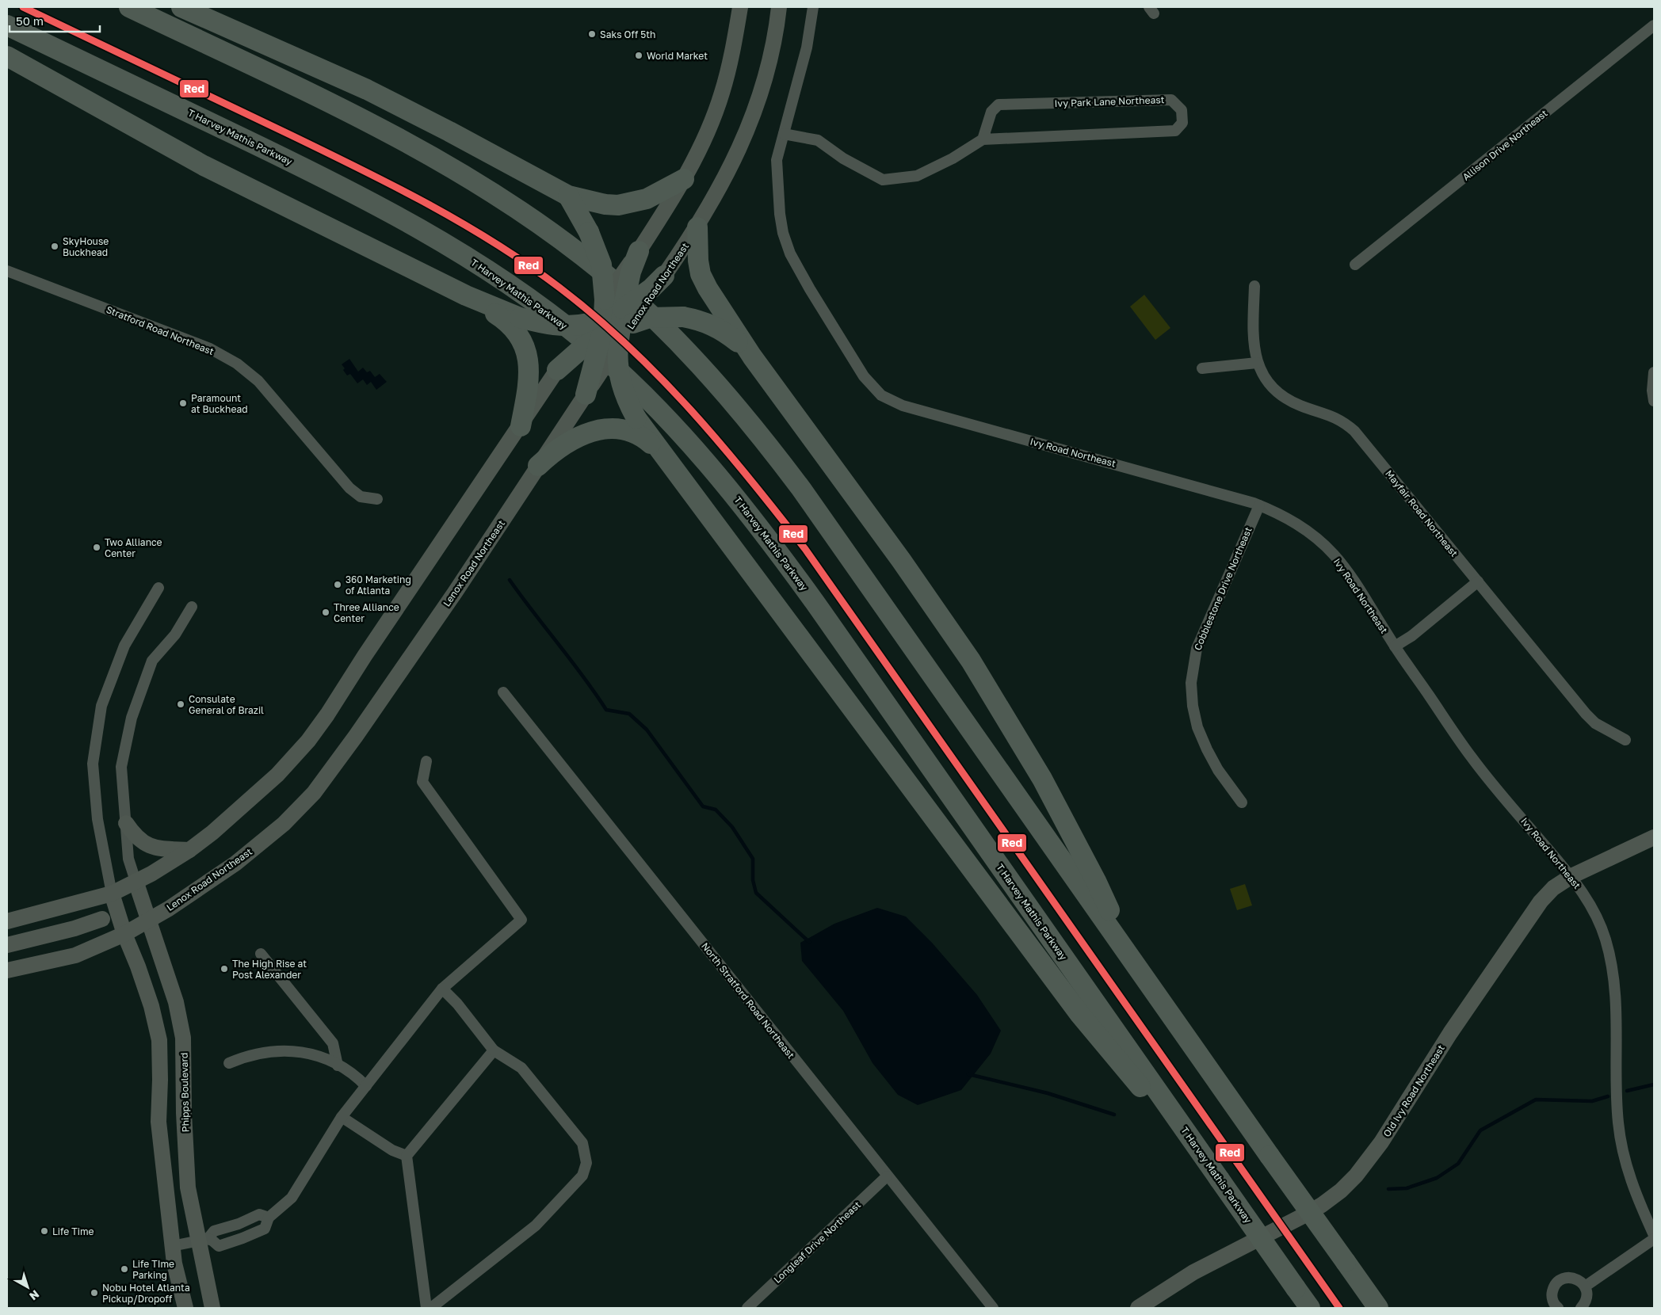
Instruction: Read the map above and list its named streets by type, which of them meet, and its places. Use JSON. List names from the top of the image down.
{
  "streets": {
    "highway": ["T Harvey Mathis Parkway"],
    "main road": ["Lenox Road Northeast", "Old Ivy Road Northeast", "Phipps Boulevard"],
    "street": [
      "Ivy Park Lane Northeast",
      "Allison Drive Northeast",
      "Stratford Road Northeast",
      "Ivy Road Northeast",
      "Mayfair Road Northeast",
      "Cobblestone Drive Northeast",
      "North Stratford Road Northeast",
      "Longleaf Drive Northeast"
    ]
  },
  "crossings": [
    ["Ivy Park Lane Northeast", "Ivy Road Northeast"],
    ["Lenox Road Northeast", "Phipps Boulevard"],
    ["Ivy Road Northeast", "Cobblestone Drive Northeast"],
    ["Ivy Road Northeast", "Old Ivy Road Northeast"],
    ["North Stratford Road Northeast", "Longleaf Drive Northeast"]
  ],
  "places": [
    "Saks Off 5th",
    "World Market",
    "SkyHouse Buckhead",
    "Paramount at Buckhead",
    "Two Alliance Center",
    "360 Marketing of Atlanta",
    "Three Alliance Center",
    "Consulate General of Brazil",
    "The High Rise at Post Alexander",
    "Life Time",
    "Life TIme Parking",
    "Nobu Hotel Atlanta Pickup/Dropoff"
  ],
  "lines": ["transit line Red"],
  "scale_bar": "50 m",
  "north": "bottom right"
}
